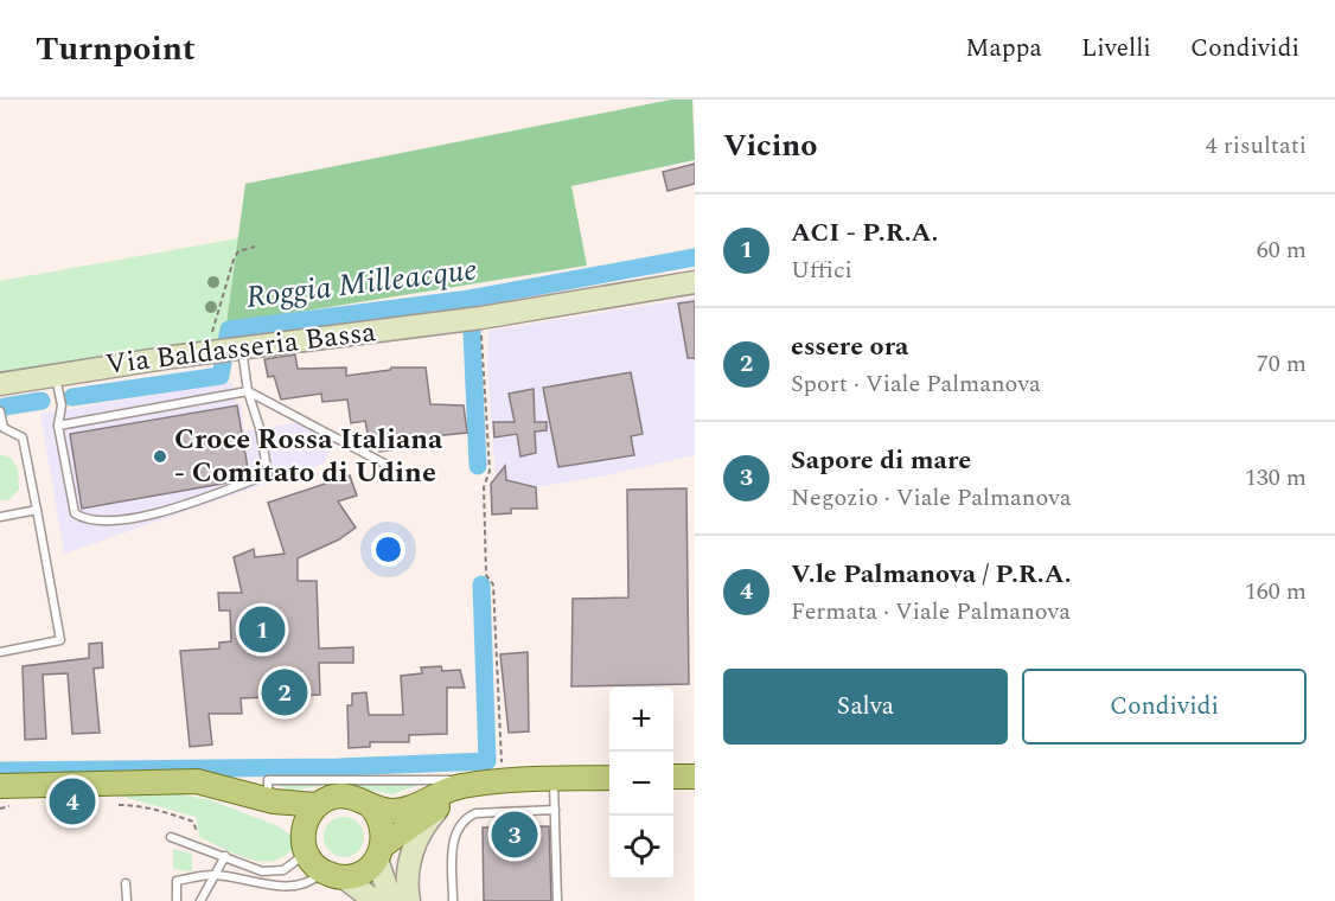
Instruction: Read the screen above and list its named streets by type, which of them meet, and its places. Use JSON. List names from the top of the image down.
{
  "streets": {
    "street": ["Via Baldasseria Bassa"]
  },
  "water": ["Roggia Milleacque"],
  "places": ["Croce Rossa Italiana - Comitato di Udine"],
  "page": {
    "header": "Turnpoint",
    "nav": ["Mappa", "Livelli", "Condividi"],
    "heading": ["Vicino", "4 risultati"],
    "list": [
      {
        "mark": "1",
        "name": "ACI - P.R.A.",
        "note": "Uffici",
        "value": "60 m"
      },
      {
        "mark": "2",
        "name": "essere ora",
        "note": "Sport · Viale Palmanova",
        "value": "70 m"
      },
      {
        "mark": "3",
        "name": "Sapore di mare",
        "note": "Negozio · Viale Palmanova",
        "value": "130 m"
      },
      {
        "mark": "4",
        "name": "V.le Palmanova / P.R.A.",
        "note": "Fermata · Viale Palmanova",
        "value": "160 m"
      }
    ],
    "pins": [
      "1",
      "2",
      "4",
      "3"
    ],
    "buttons": ["Salva", "Condividi"],
    "map_buttons": ["+", "−"]
  }
}
